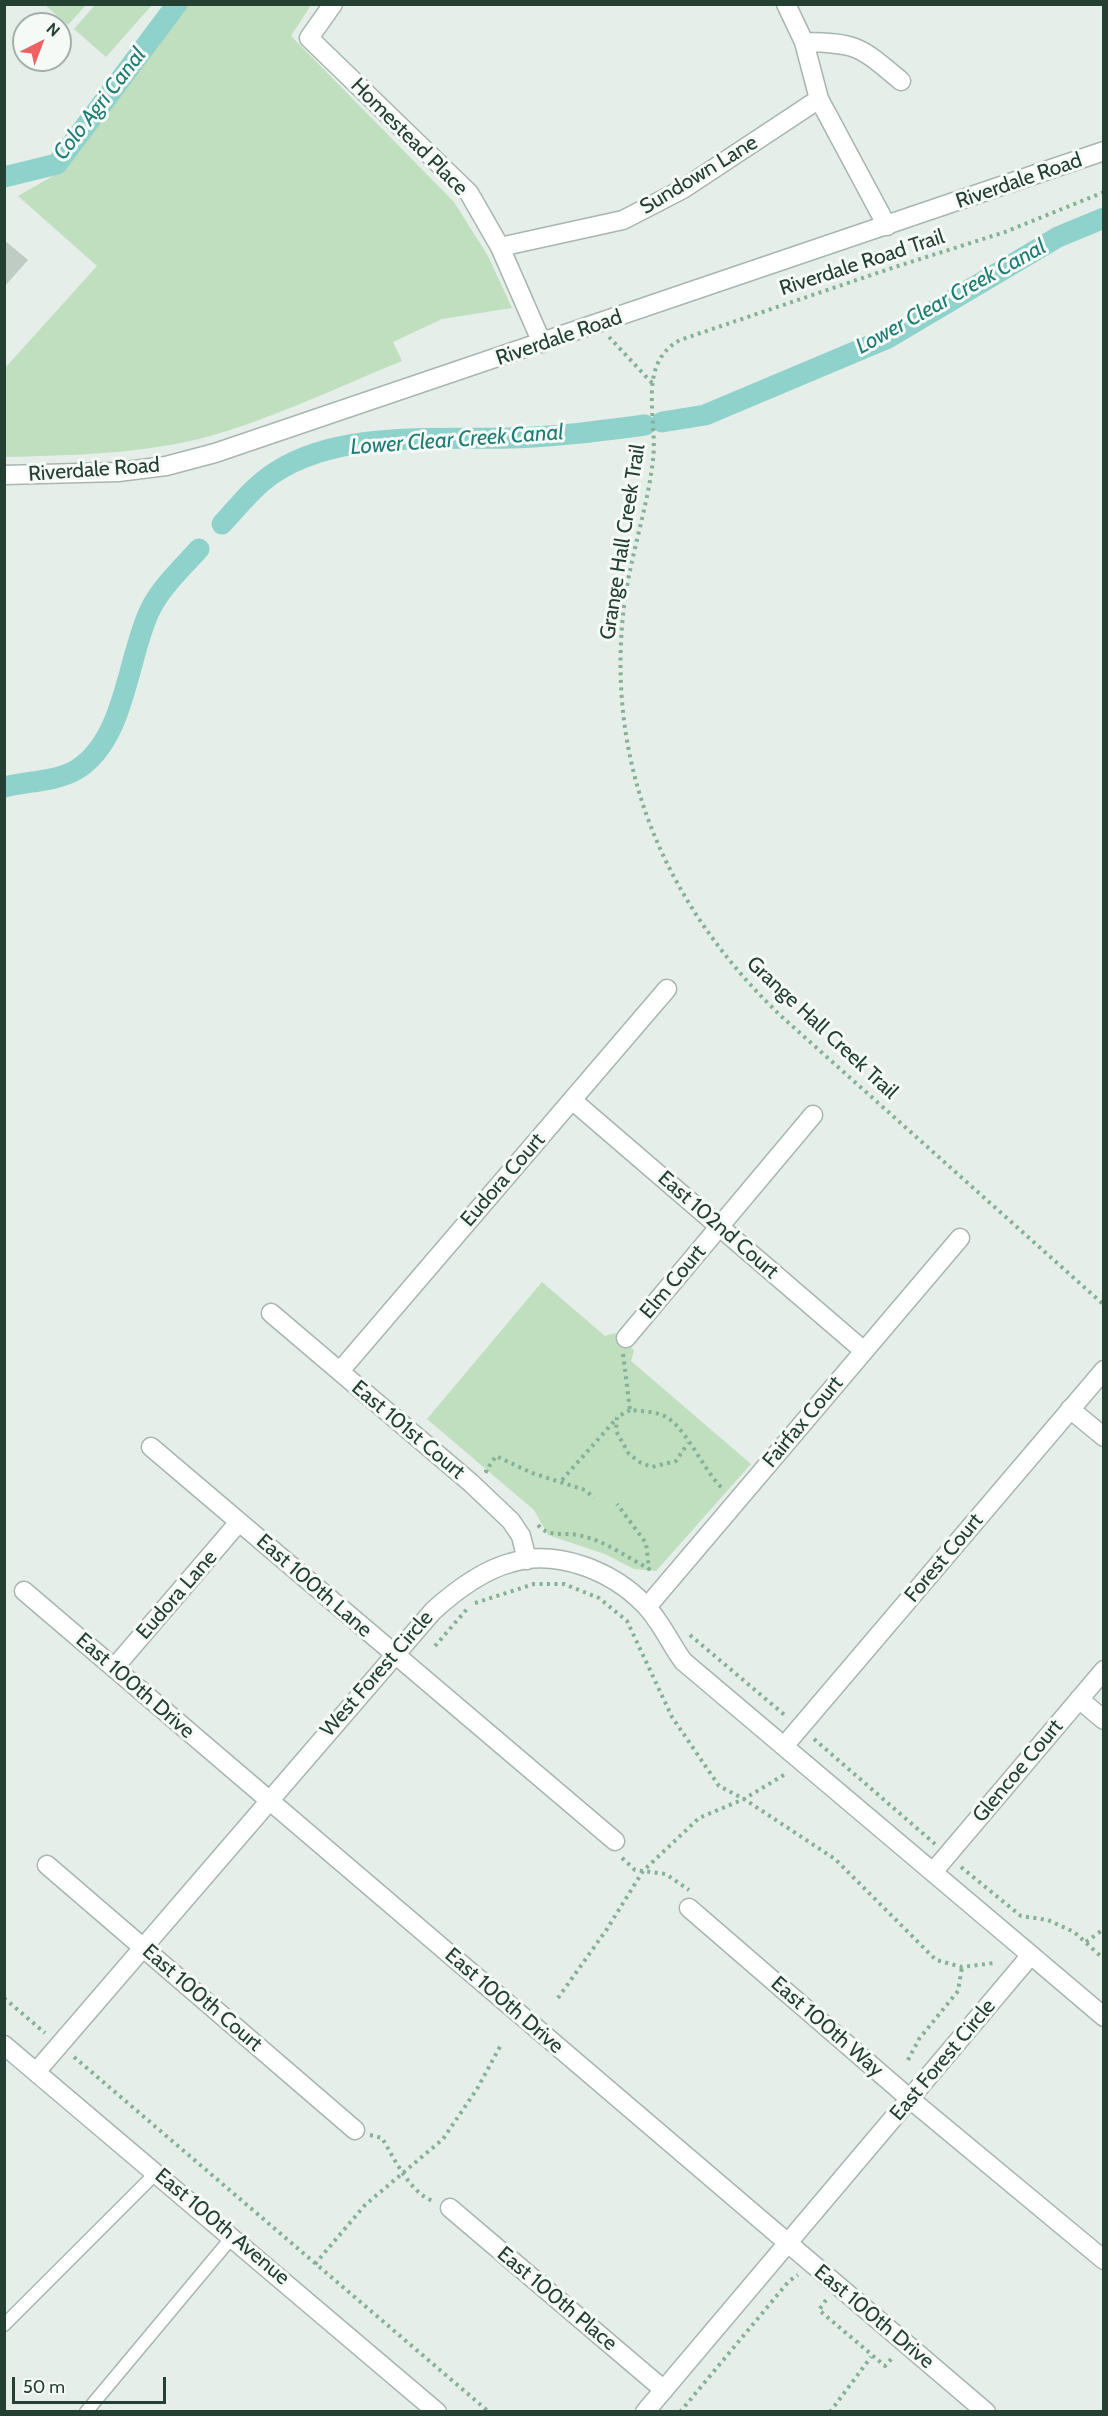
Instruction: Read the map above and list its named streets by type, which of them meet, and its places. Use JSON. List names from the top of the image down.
{
  "streets": {
    "street": [
      "Homestead Place",
      "Sundown Lane",
      "Riverdale Road",
      "Eudora Court",
      "East 102nd Court",
      "Elm Court",
      "Fairfax Court",
      "East 101st Court",
      "Forest Court",
      "East 100th Lane",
      "Eudora Lane",
      "West Forest Circle",
      "East 100th Drive",
      "Glencoe Court",
      "East 100th Court",
      "East 100th Way",
      "East Forest Circle",
      "East 100th Avenue",
      "East 100th Place"
    ],
    "path": ["Riverdale Road Trail", "Grange Hall Creek Trail"]
  },
  "crossings": [
    ["Homestead Place", "Sundown Lane"],
    ["Homestead Place", "Riverdale Road"],
    ["Riverdale Road Trail", "Grange Hall Creek Trail"],
    ["Eudora Court", "East 102nd Court"],
    ["Eudora Court", "East 101st Court"],
    ["East 102nd Court", "Elm Court"],
    ["East 102nd Court", "Fairfax Court"],
    ["Fairfax Court", "West Forest Circle"],
    ["East 101st Court", "West Forest Circle"],
    ["Forest Court", "West Forest Circle"],
    ["East 100th Lane", "Eudora Lane"],
    ["East 100th Lane", "West Forest Circle"],
    ["Eudora Lane", "East 100th Drive"],
    ["West Forest Circle", "East 100th Drive"],
    ["West Forest Circle", "East 100th Court"],
    ["West Forest Circle", "East 100th Avenue"],
    ["East 100th Drive", "East Forest Circle"],
    ["East 100th Way", "East Forest Circle"],
    ["East Forest Circle", "East 100th Place"]
  ],
  "water": ["Colo Agri Canal", "Lower Clear Creek Canal"],
  "scale_bar": "50 m",
  "north": "top right"
}
